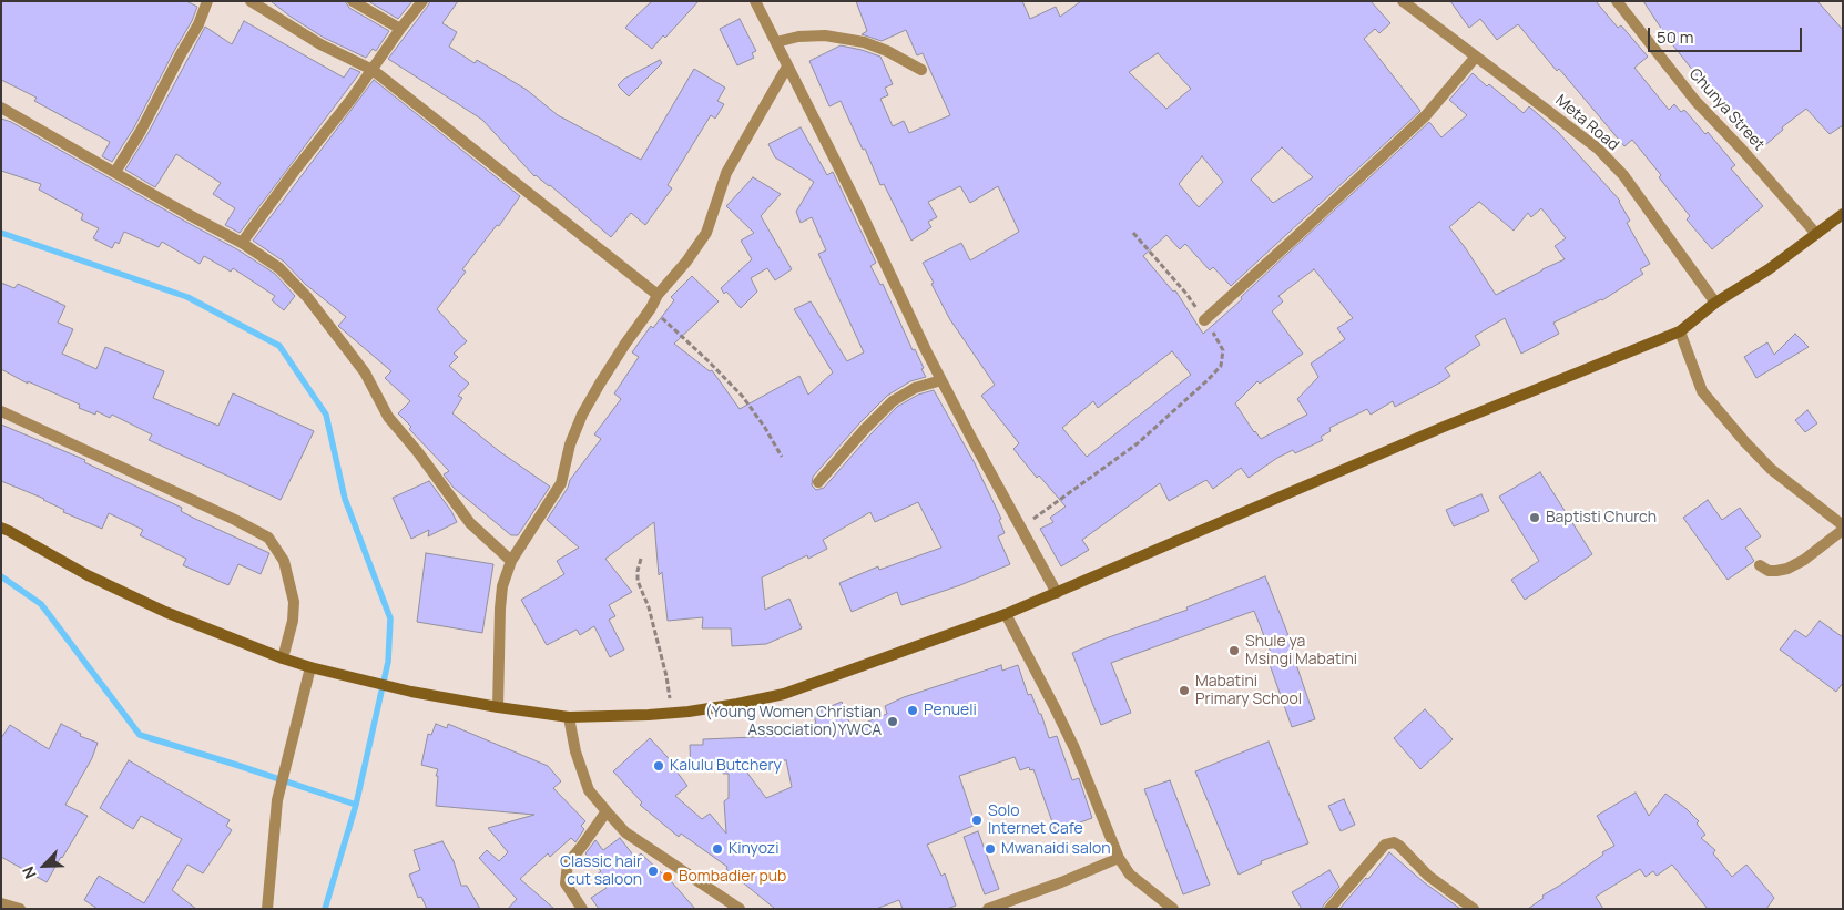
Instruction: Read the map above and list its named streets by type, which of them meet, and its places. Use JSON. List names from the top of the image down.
{
  "streets": {
    "street": ["Chunya Street", "Meta Road"]
  },
  "places": [
    "Baptisti Church",
    "Shule ya Msingi Mabatini",
    "Mabatini Primary School",
    "Penueli",
    "(Young Women Christian Association)YWCA",
    "Kalulu Butchery",
    "Solo Internet Cafe",
    "Kinyozi",
    "Mwanaidi salon",
    "Classic hair cut saloon",
    "Bombadier pub"
  ],
  "scale_bar": "50 m",
  "north": "bottom left"
}
